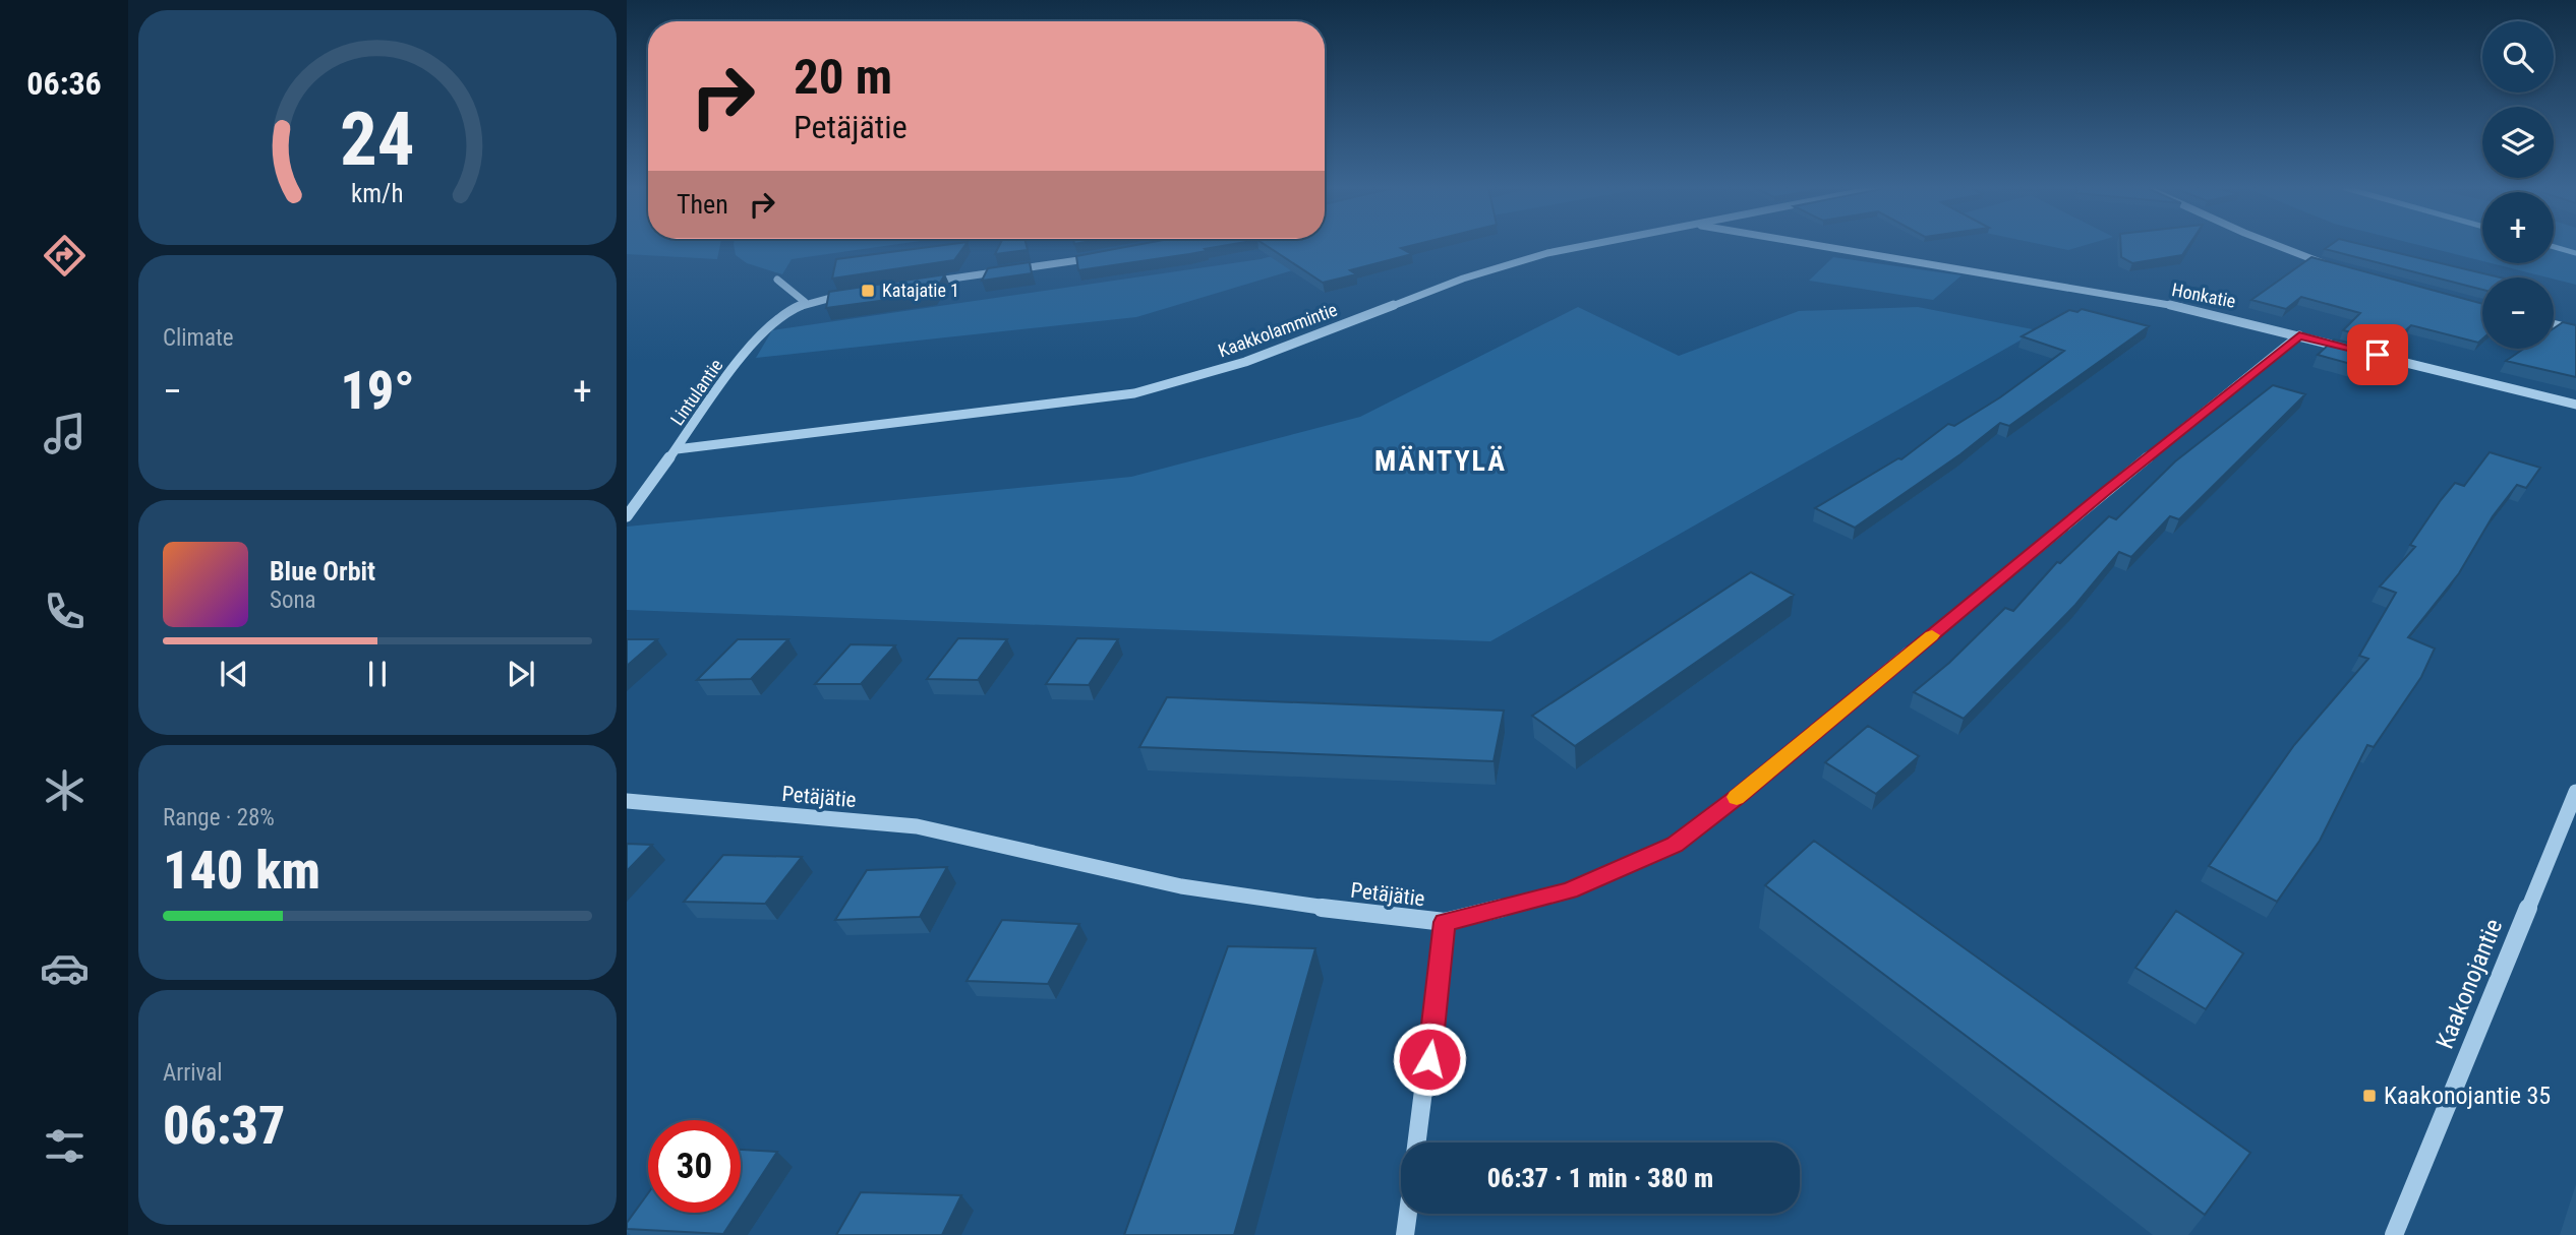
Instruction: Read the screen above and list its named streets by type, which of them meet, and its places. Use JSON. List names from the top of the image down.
{
  "streets": {
    "street": [
      "Honkatie",
      "Kaakkolammintie",
      "Lintulantie",
      "Petäjätie",
      "Kaakonojantie"
    ]
  },
  "crossings": [
    ["Honkatie", "Petäjätie"],
    ["Kaakkolammintie", "Lintulantie"]
  ],
  "districts": ["MÄNTYLÄ"],
  "places": {
    "transit": ["Katajatie 1", "Kaakonojantie 35"]
  },
  "page": {
    "tabs": "06:36",
    "map_buttons": ["+", "−"],
    "turn": ["20 m", "Petäjätie"],
    "then": "Then",
    "tile": [
      "Climate",
      ["Range · 28%", "140 km"],
      ["Arrival", "06:37"]
    ],
    "heat": ["−", "19°", "+"],
    "song": ["Blue Orbit", "Sona"],
    "limit": "30",
    "trip": "06:37 · 1 min · 380 m",
    "gauge": ["24", "km/h"]
  }
}
